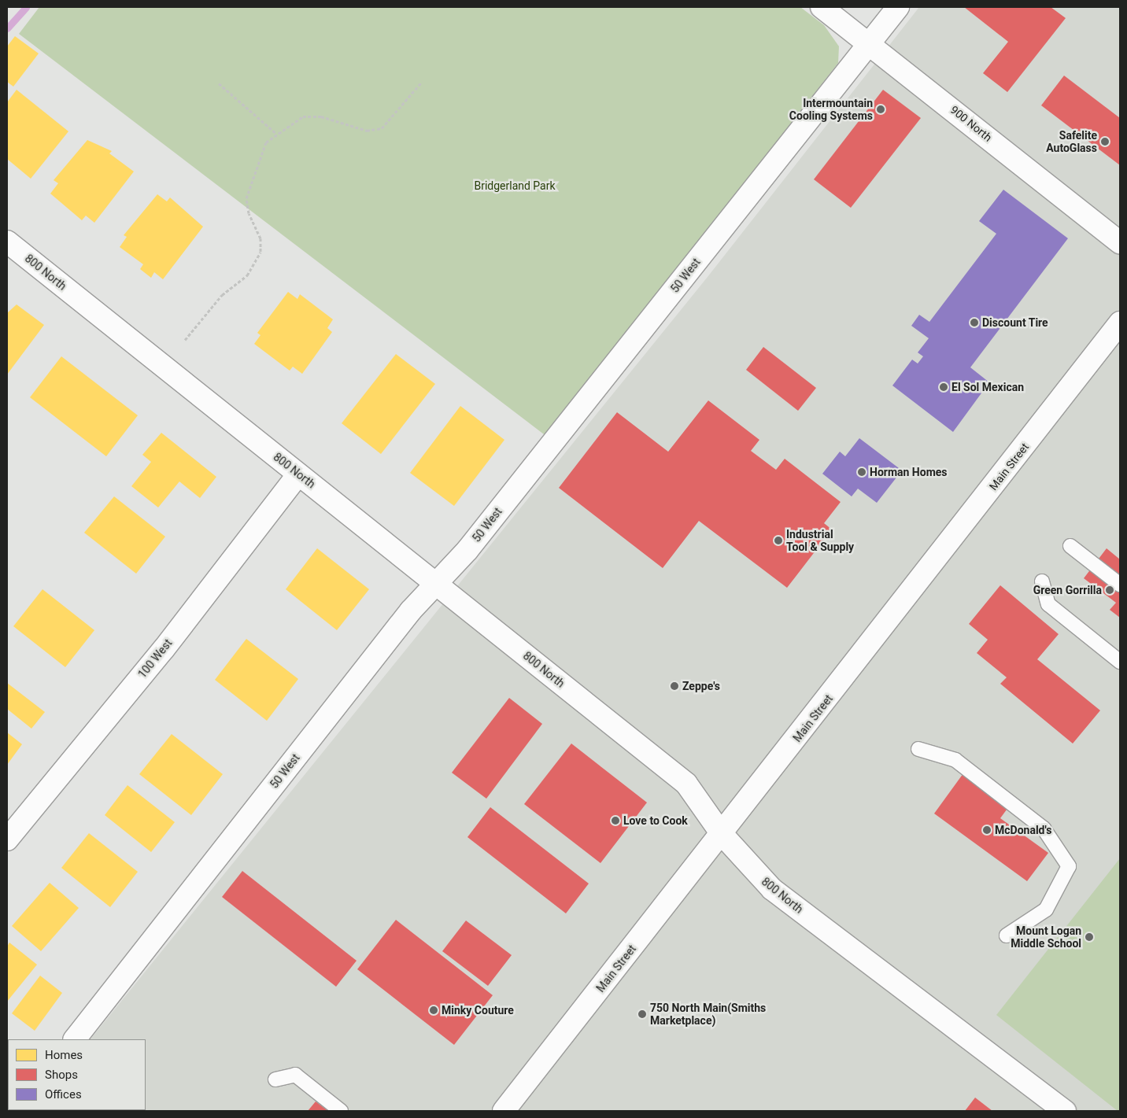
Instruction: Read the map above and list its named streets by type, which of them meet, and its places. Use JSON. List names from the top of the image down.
{
  "streets": {
    "street": [
      "900 North",
      "800 North",
      "50 West",
      "Main Street",
      "100 West"
    ]
  },
  "crossings": [
    ["900 North", "50 West"],
    ["800 North", "50 West"],
    ["800 North", "Main Street"],
    ["800 North", "100 West"]
  ],
  "parks": ["Bridgerland Park"],
  "places": [
    "Intermountain Cooling Systems",
    "Safelite AutoGlass",
    "Discount Tire",
    "El Sol Mexican",
    "Horman Homes",
    "Industrial Tool & Supply",
    "Green Gorrilla",
    "Zeppe's",
    "Love to Cook",
    "McDonald's",
    "Mount Logan Middle School",
    "Minky Couture",
    "750 North Main(Smiths Marketplace)"
  ],
  "legend": ["Homes", "Shops", "Offices"]
}
